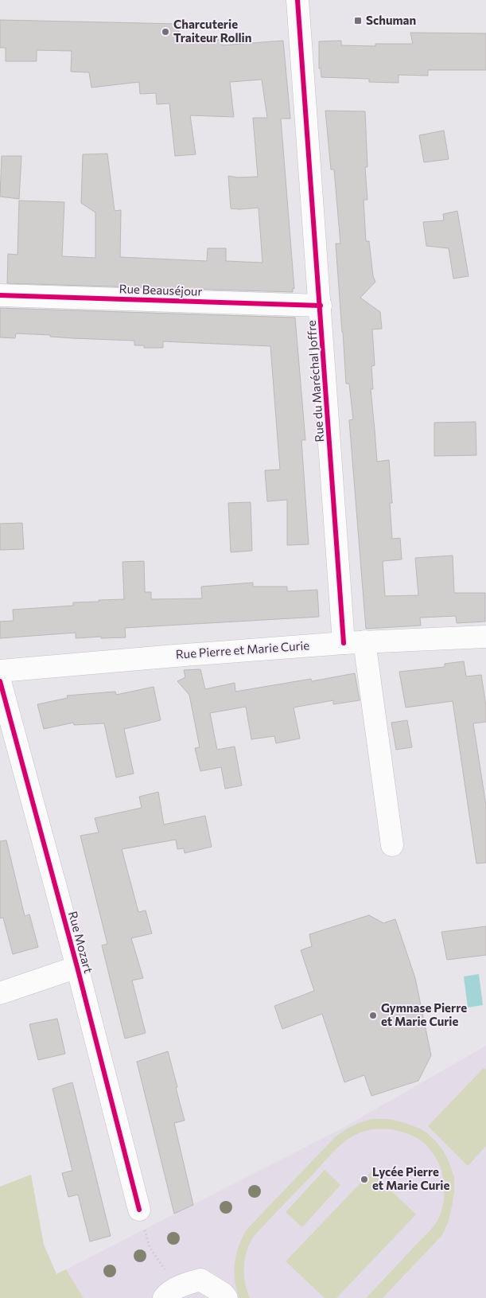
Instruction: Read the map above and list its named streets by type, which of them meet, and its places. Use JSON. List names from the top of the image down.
{
  "streets": {
    "street": [
      "Rue Beauséjour",
      "Rue du Maréchal Joffre",
      "Rue Pierre et Marie Curie",
      "Rue Mozart"
    ]
  },
  "crossings": [
    ["Rue Beauséjour", "Rue du Maréchal Joffre"],
    ["Rue du Maréchal Joffre", "Rue Pierre et Marie Curie"]
  ],
  "places": {
    "transit": ["Schuman"],
    "other": ["Charcuterie Traiteur Rollin", "Gymnase Pierre et Marie Curie", "Lycée Pierre et Marie Curie"]
  }
}
